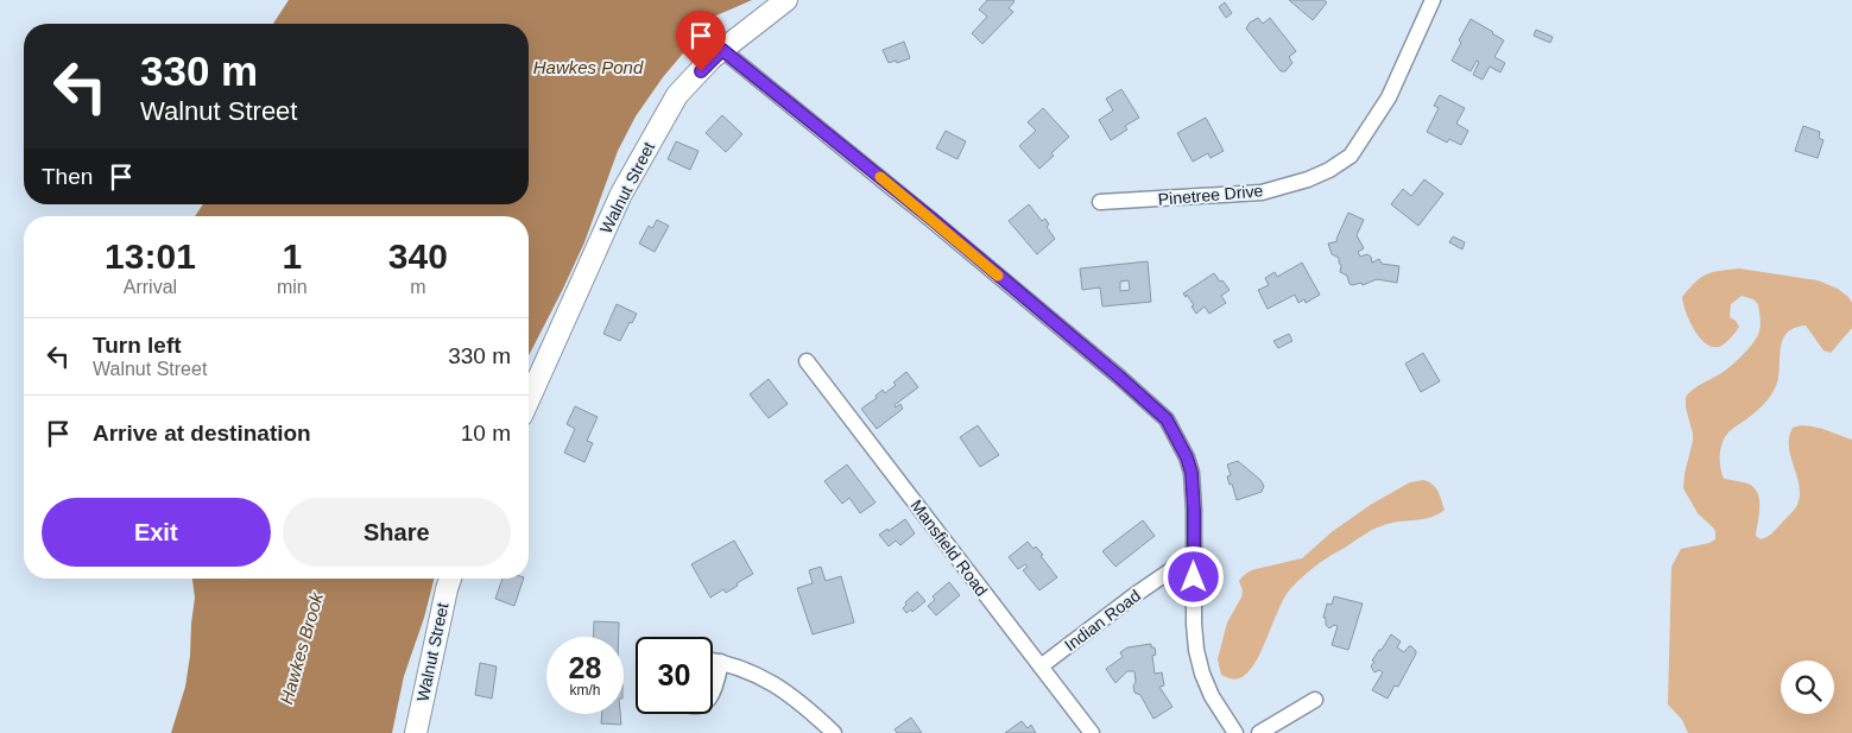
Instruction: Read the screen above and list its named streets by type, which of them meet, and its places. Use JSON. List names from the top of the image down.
{
  "streets": {
    "main road": ["Walnut Street"],
    "street": ["Pinetree Drive", "Mansfield Road", "Indian Road"]
  },
  "crossings": [
    ["Mansfield Road", "Indian Road"]
  ],
  "water": ["Hawkes Pond", "Hawkes Brook"],
  "page": {
    "turn": ["330 m", "Walnut Street"],
    "then": "Then",
    "eta": [
      "13:01",
      "Arrival",
      "1",
      "min",
      "340",
      "m"
    ],
    "list": [
      {
        "name": "Turn left",
        "note": "Walnut Street",
        "value": "330 m"
      },
      {
        "name": "Arrive at destination",
        "value": "10 m"
      }
    ],
    "buttons": ["Exit", "Share"],
    "speed": "28 km/h",
    "limit": "30"
  }
}
